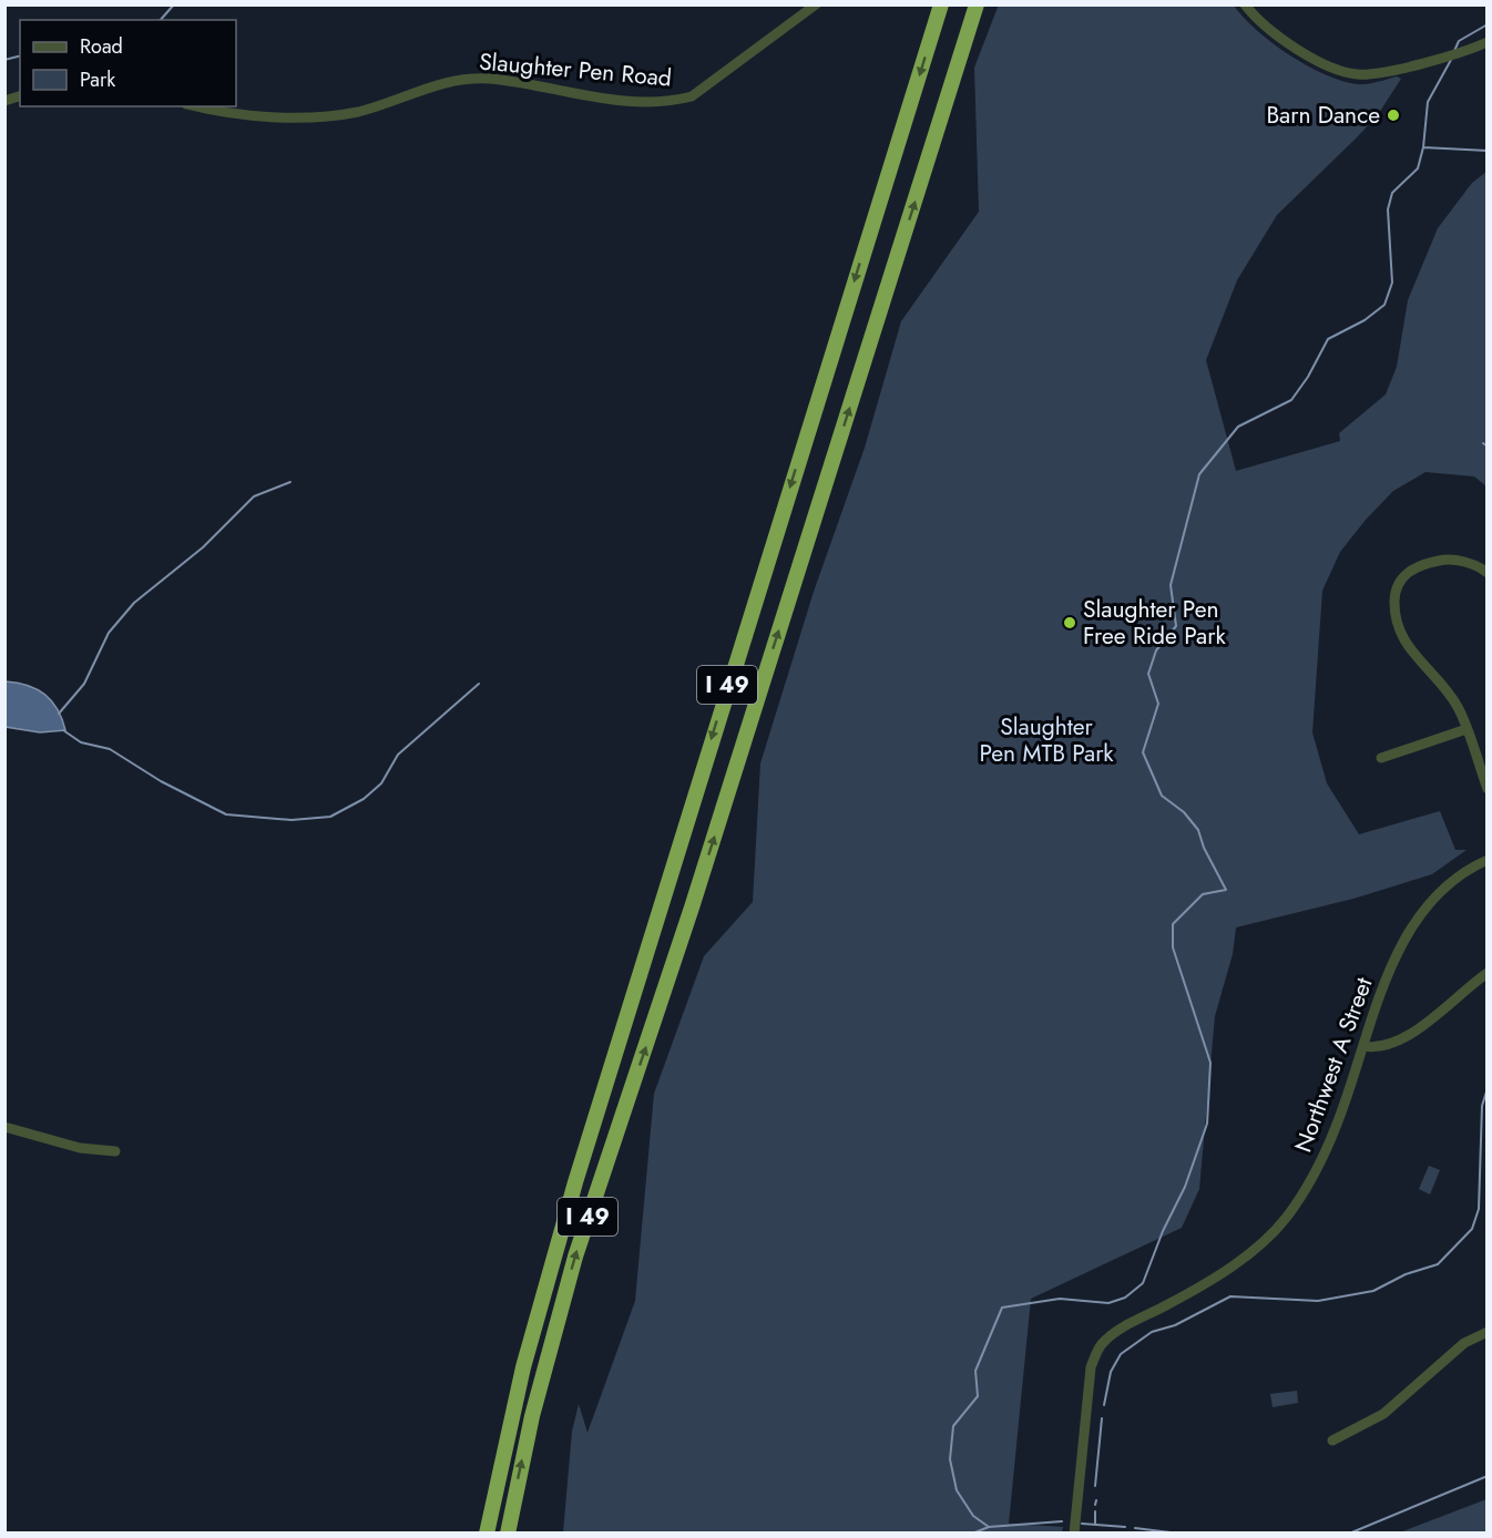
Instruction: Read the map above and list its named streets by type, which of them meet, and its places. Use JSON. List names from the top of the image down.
{
  "streets": {
    "highway": ["I 49"],
    "street": ["Slaughter Pen Road", "Northwest A Street"]
  },
  "parks": ["Slaughter Pen MTB Park"],
  "places": ["Barn Dance", "Slaughter Pen Free Ride Park"],
  "legend": ["Road", "Park"]
}
